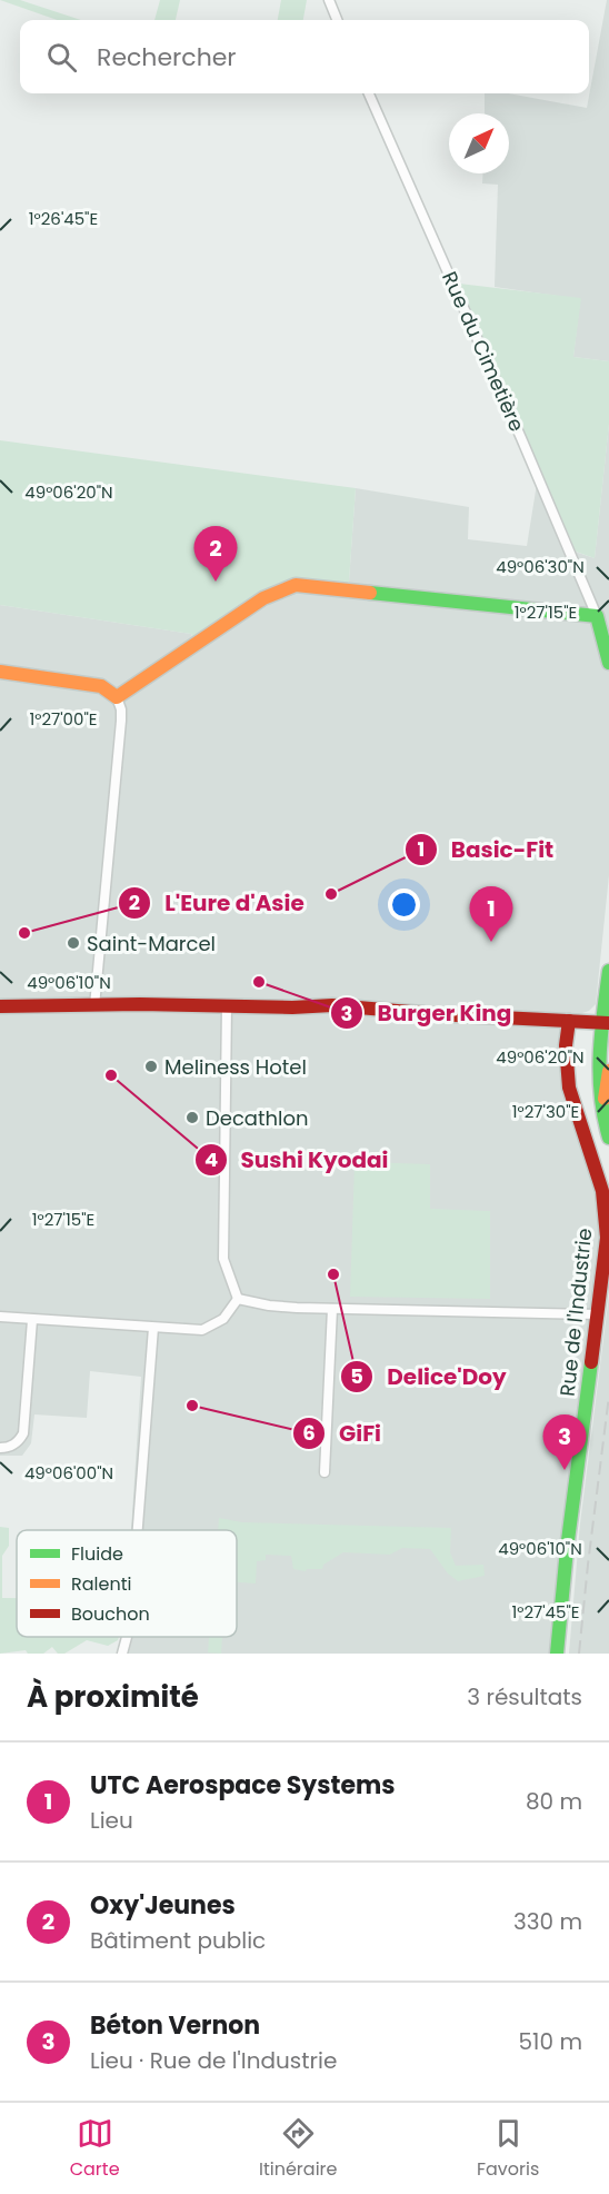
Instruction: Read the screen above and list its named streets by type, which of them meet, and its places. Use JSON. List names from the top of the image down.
{
  "streets": {
    "street": ["Rue du Cimetière", "Rue de l'Industrie"]
  },
  "places": [
    "Basic-Fit",
    "L'Eure d'Asie",
    "Saint-Marcel",
    "Burger King",
    "Meliness Hotel",
    "Sushi Kyodai",
    "Decathlon",
    "Delice'Doy",
    "GiFi"
  ],
  "legend": ["Fluide", "Ralenti", "Bouchon"],
  "north": "top right",
  "page": {
    "search": "Rechercher",
    "pins": ["2", "1", "3"],
    "heading": ["À proximité", "3 résultats"],
    "list": [
      {
        "mark": "1",
        "name": "UTC Aerospace Systems",
        "note": "Lieu",
        "value": "80 m"
      },
      {
        "mark": "2",
        "name": "Oxy'Jeunes",
        "note": "Bâtiment public",
        "value": "330 m"
      },
      {
        "mark": "3",
        "name": "Béton Vernon",
        "note": "Lieu · Rue de l'Industrie",
        "value": "510 m"
      }
    ],
    "nav": ["Carte", "Itinéraire", "Favoris"]
  },
  "coordinates": [
    "1°26'45\"E",
    "49°06'20\"N",
    "49°06'30\"N",
    "1°27'15\"E",
    "1°27'00\"E",
    "49°06'10\"N",
    "1°27'30\"E",
    "49°06'00\"N",
    "1°27'45\"E"
  ]
}
